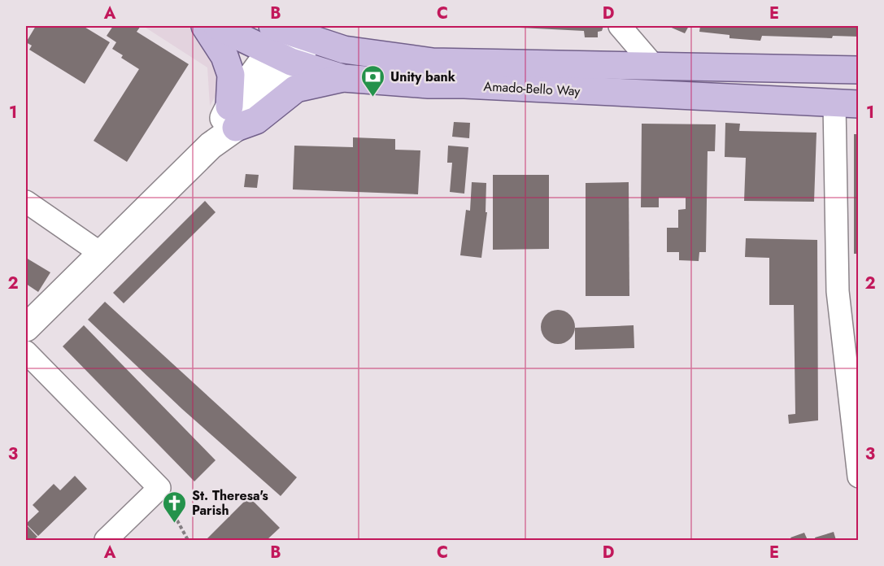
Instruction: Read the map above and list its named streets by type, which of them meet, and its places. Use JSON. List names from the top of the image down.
{
  "streets": {
    "main road": ["Amado-Bello Way"]
  },
  "places": {
    "bank": ["Unity bank"],
    "church": ["St. Theresa's Parish"]
  },
  "grid": {
    "columns": [
      "A",
      "B",
      "C",
      "D",
      "E"
    ],
    "rows": ["1", "2", "3"]
  }
}
